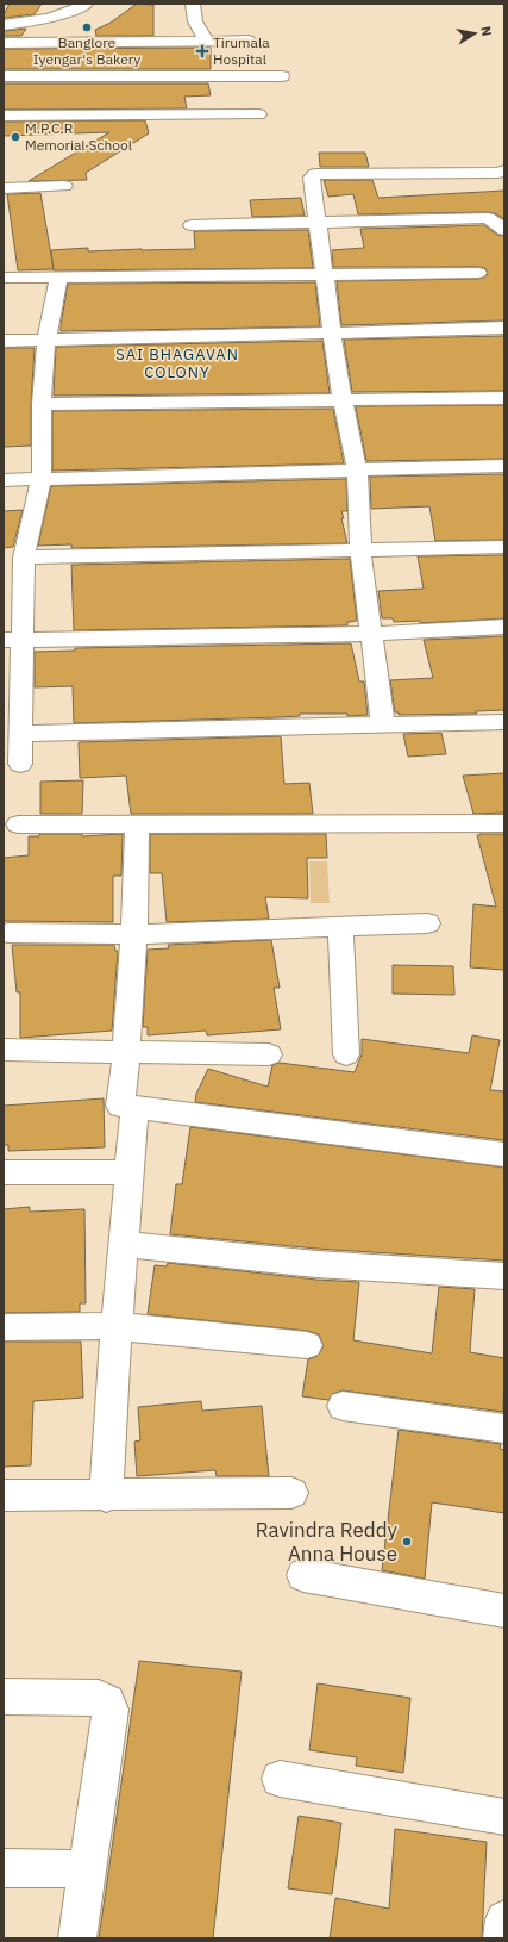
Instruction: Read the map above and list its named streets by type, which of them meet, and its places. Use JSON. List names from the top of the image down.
{
  "districts": ["SAI BHAGAVAN COLONY"],
  "places": {
    "other": ["Banglore Iyengar's Bakery", "M.P.C.R Memorial School", "Ravindra Reddy Anna House"],
    "health": ["Tirumala Hospital"]
  },
  "north": "right"
}
